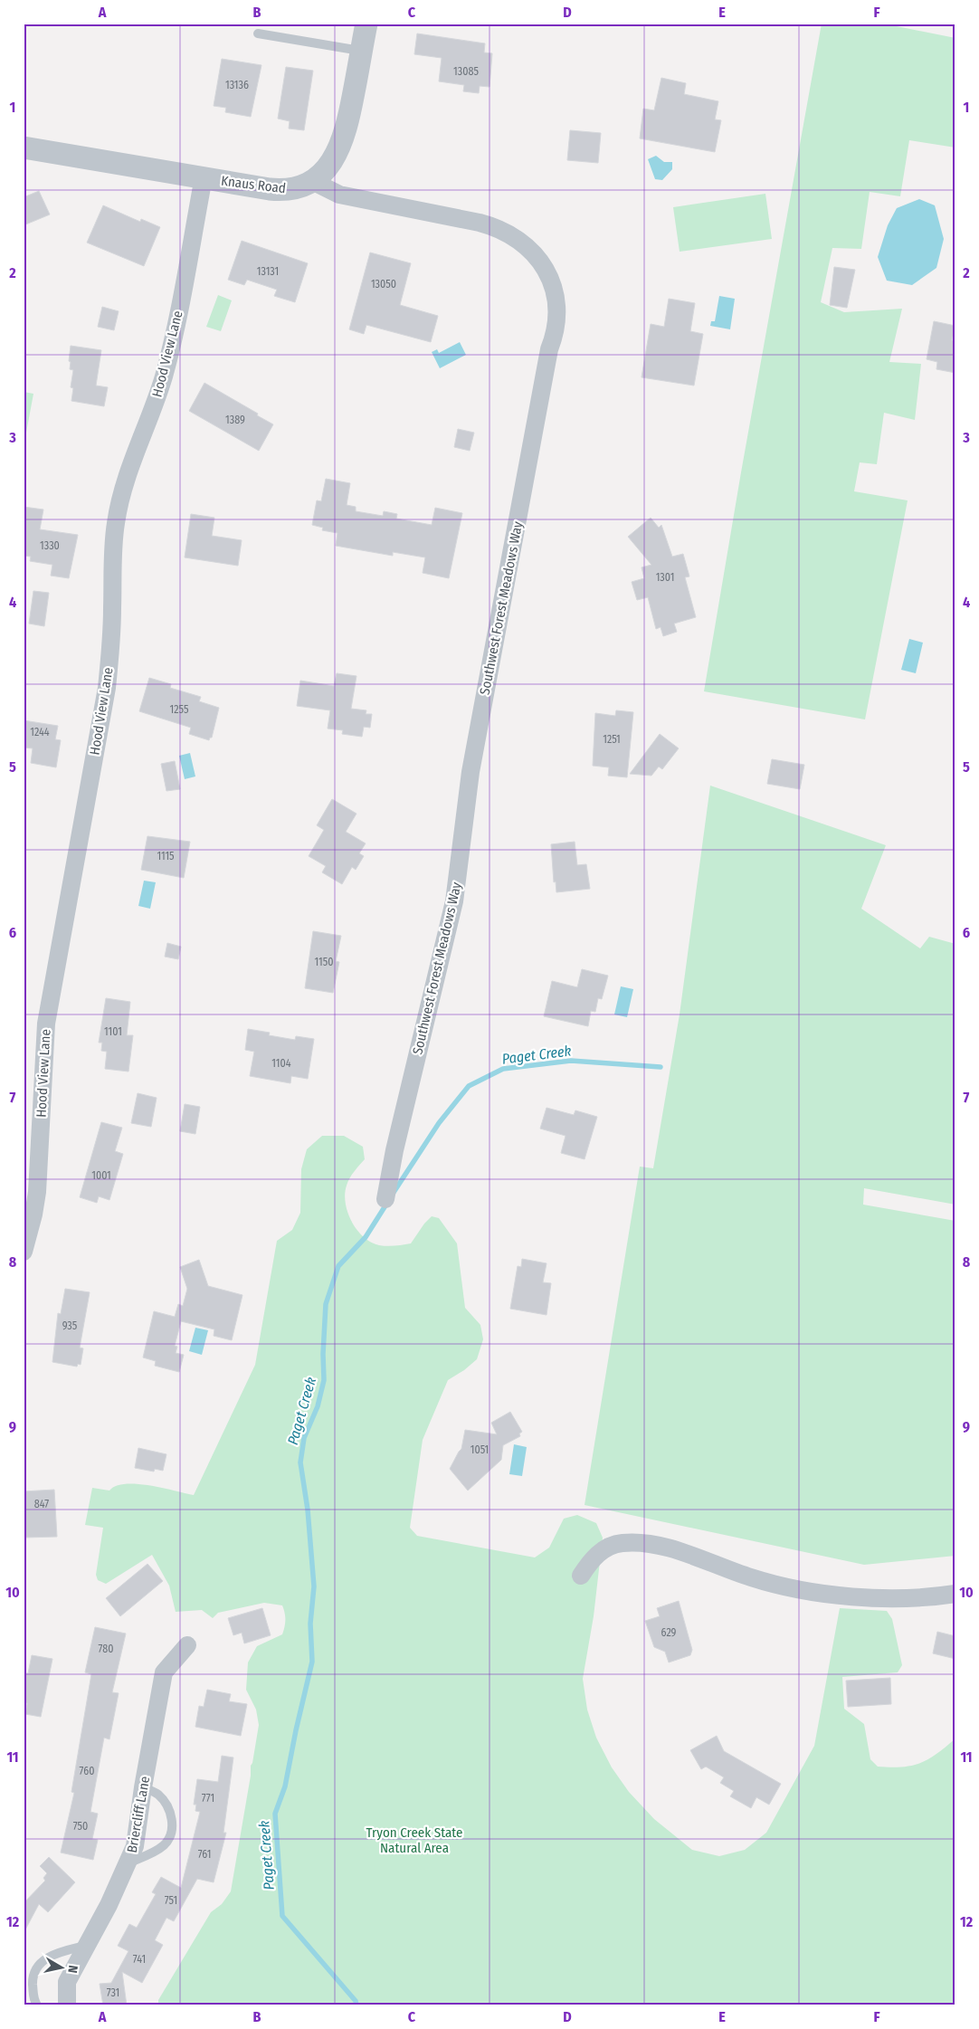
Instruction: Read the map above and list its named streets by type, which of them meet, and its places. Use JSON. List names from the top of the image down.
{
  "streets": {
    "street": [
      "Knaus Road",
      "Hood View Lane",
      "Southwest Forest Meadows Way",
      "Briercliff Lane"
    ]
  },
  "crossings": [
    ["Knaus Road", "Hood View Lane"],
    ["Knaus Road", "Southwest Forest Meadows Way"]
  ],
  "water": ["Paget Creek"],
  "parks": ["Tryon Creek State Natural Area"],
  "house_numbers": [
    "13085",
    "13136",
    "13131",
    "13050",
    "1389",
    "1330",
    "1301",
    "1255",
    "1244",
    "1251",
    "1115",
    "1150",
    "1101",
    "1104",
    "1001",
    "935",
    "1051",
    "847",
    "629",
    "780",
    "760",
    "771",
    "750",
    "761",
    "751",
    "741",
    "731"
  ],
  "north": "right",
  "grid": {
    "columns": [
      "A",
      "B",
      "C",
      "D",
      "E",
      "F"
    ],
    "rows": [
      "1",
      "2",
      "3",
      "4",
      "5",
      "6",
      "7",
      "8",
      "9",
      "10",
      "11",
      "12"
    ]
  }
}
